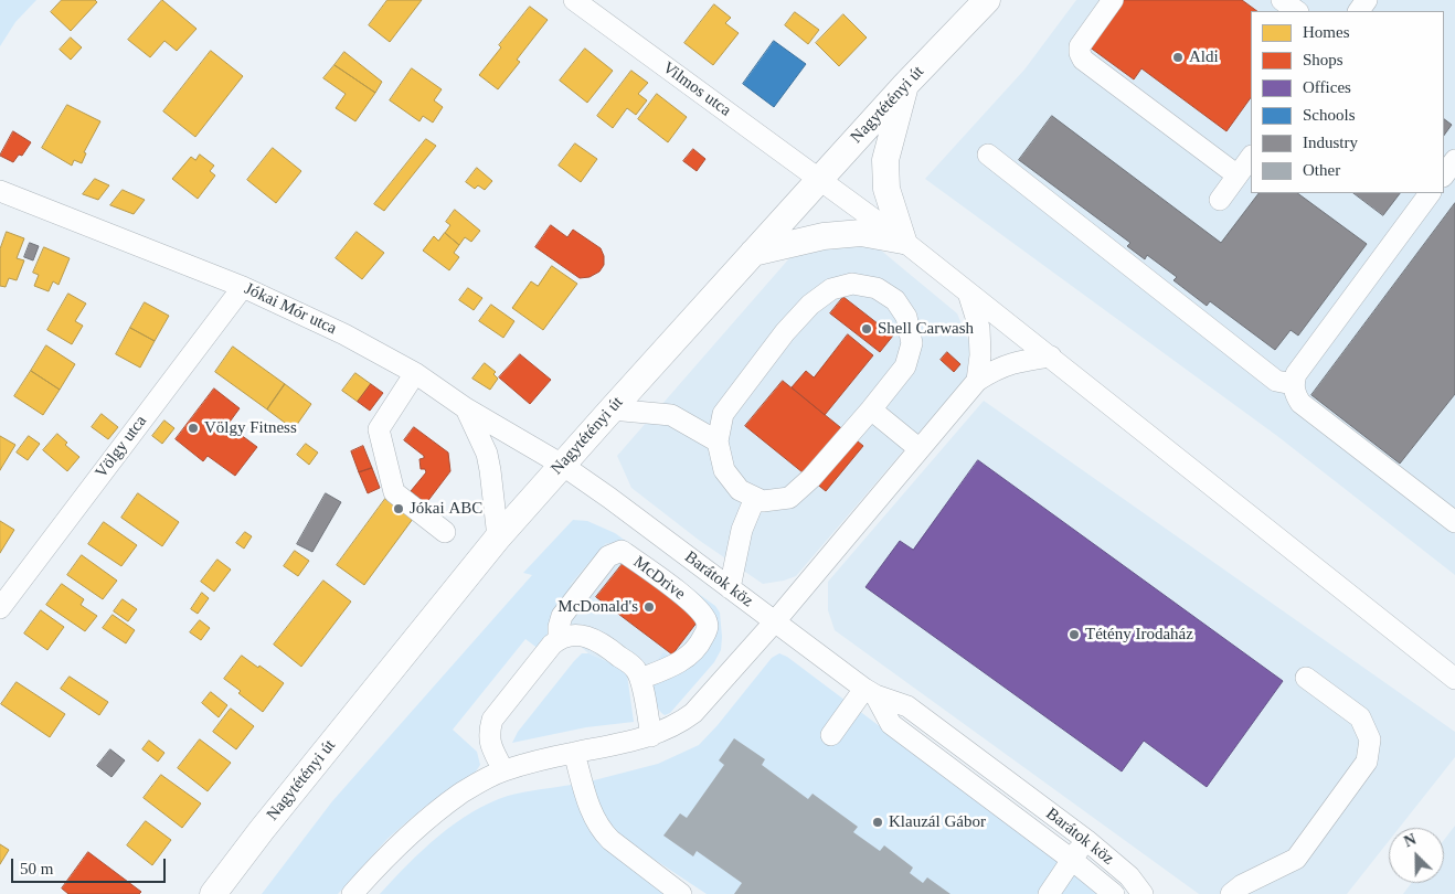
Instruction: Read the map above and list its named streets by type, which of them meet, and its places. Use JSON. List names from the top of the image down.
{
  "streets": {
    "main road": ["Nagytétényi út"],
    "street": [
      "Vilmos utca",
      "Jókai Mór utca",
      "Völgy utca",
      "McDrive",
      "Barátok köz"
    ]
  },
  "crossings": [
    ["Vilmos utca", "Nagytétényi út"],
    ["Nagytétényi út", "Jókai Mór utca"],
    ["Nagytétényi út", "Barátok köz"],
    ["Jókai Mór utca", "Völgy utca"],
    ["Jókai Mór utca", "Barátok köz"]
  ],
  "places": [
    "Aldi",
    "Shell Carwash",
    "Völgy Fitness",
    "Jókai ABC",
    "McDonald's",
    "Tétény Irodaház",
    "Klauzál Gábor"
  ],
  "legend": [
    "Homes",
    "Shops",
    "Offices",
    "Schools",
    "Industry",
    "Other"
  ],
  "scale_bar": "50 m",
  "north": "top left"
}
